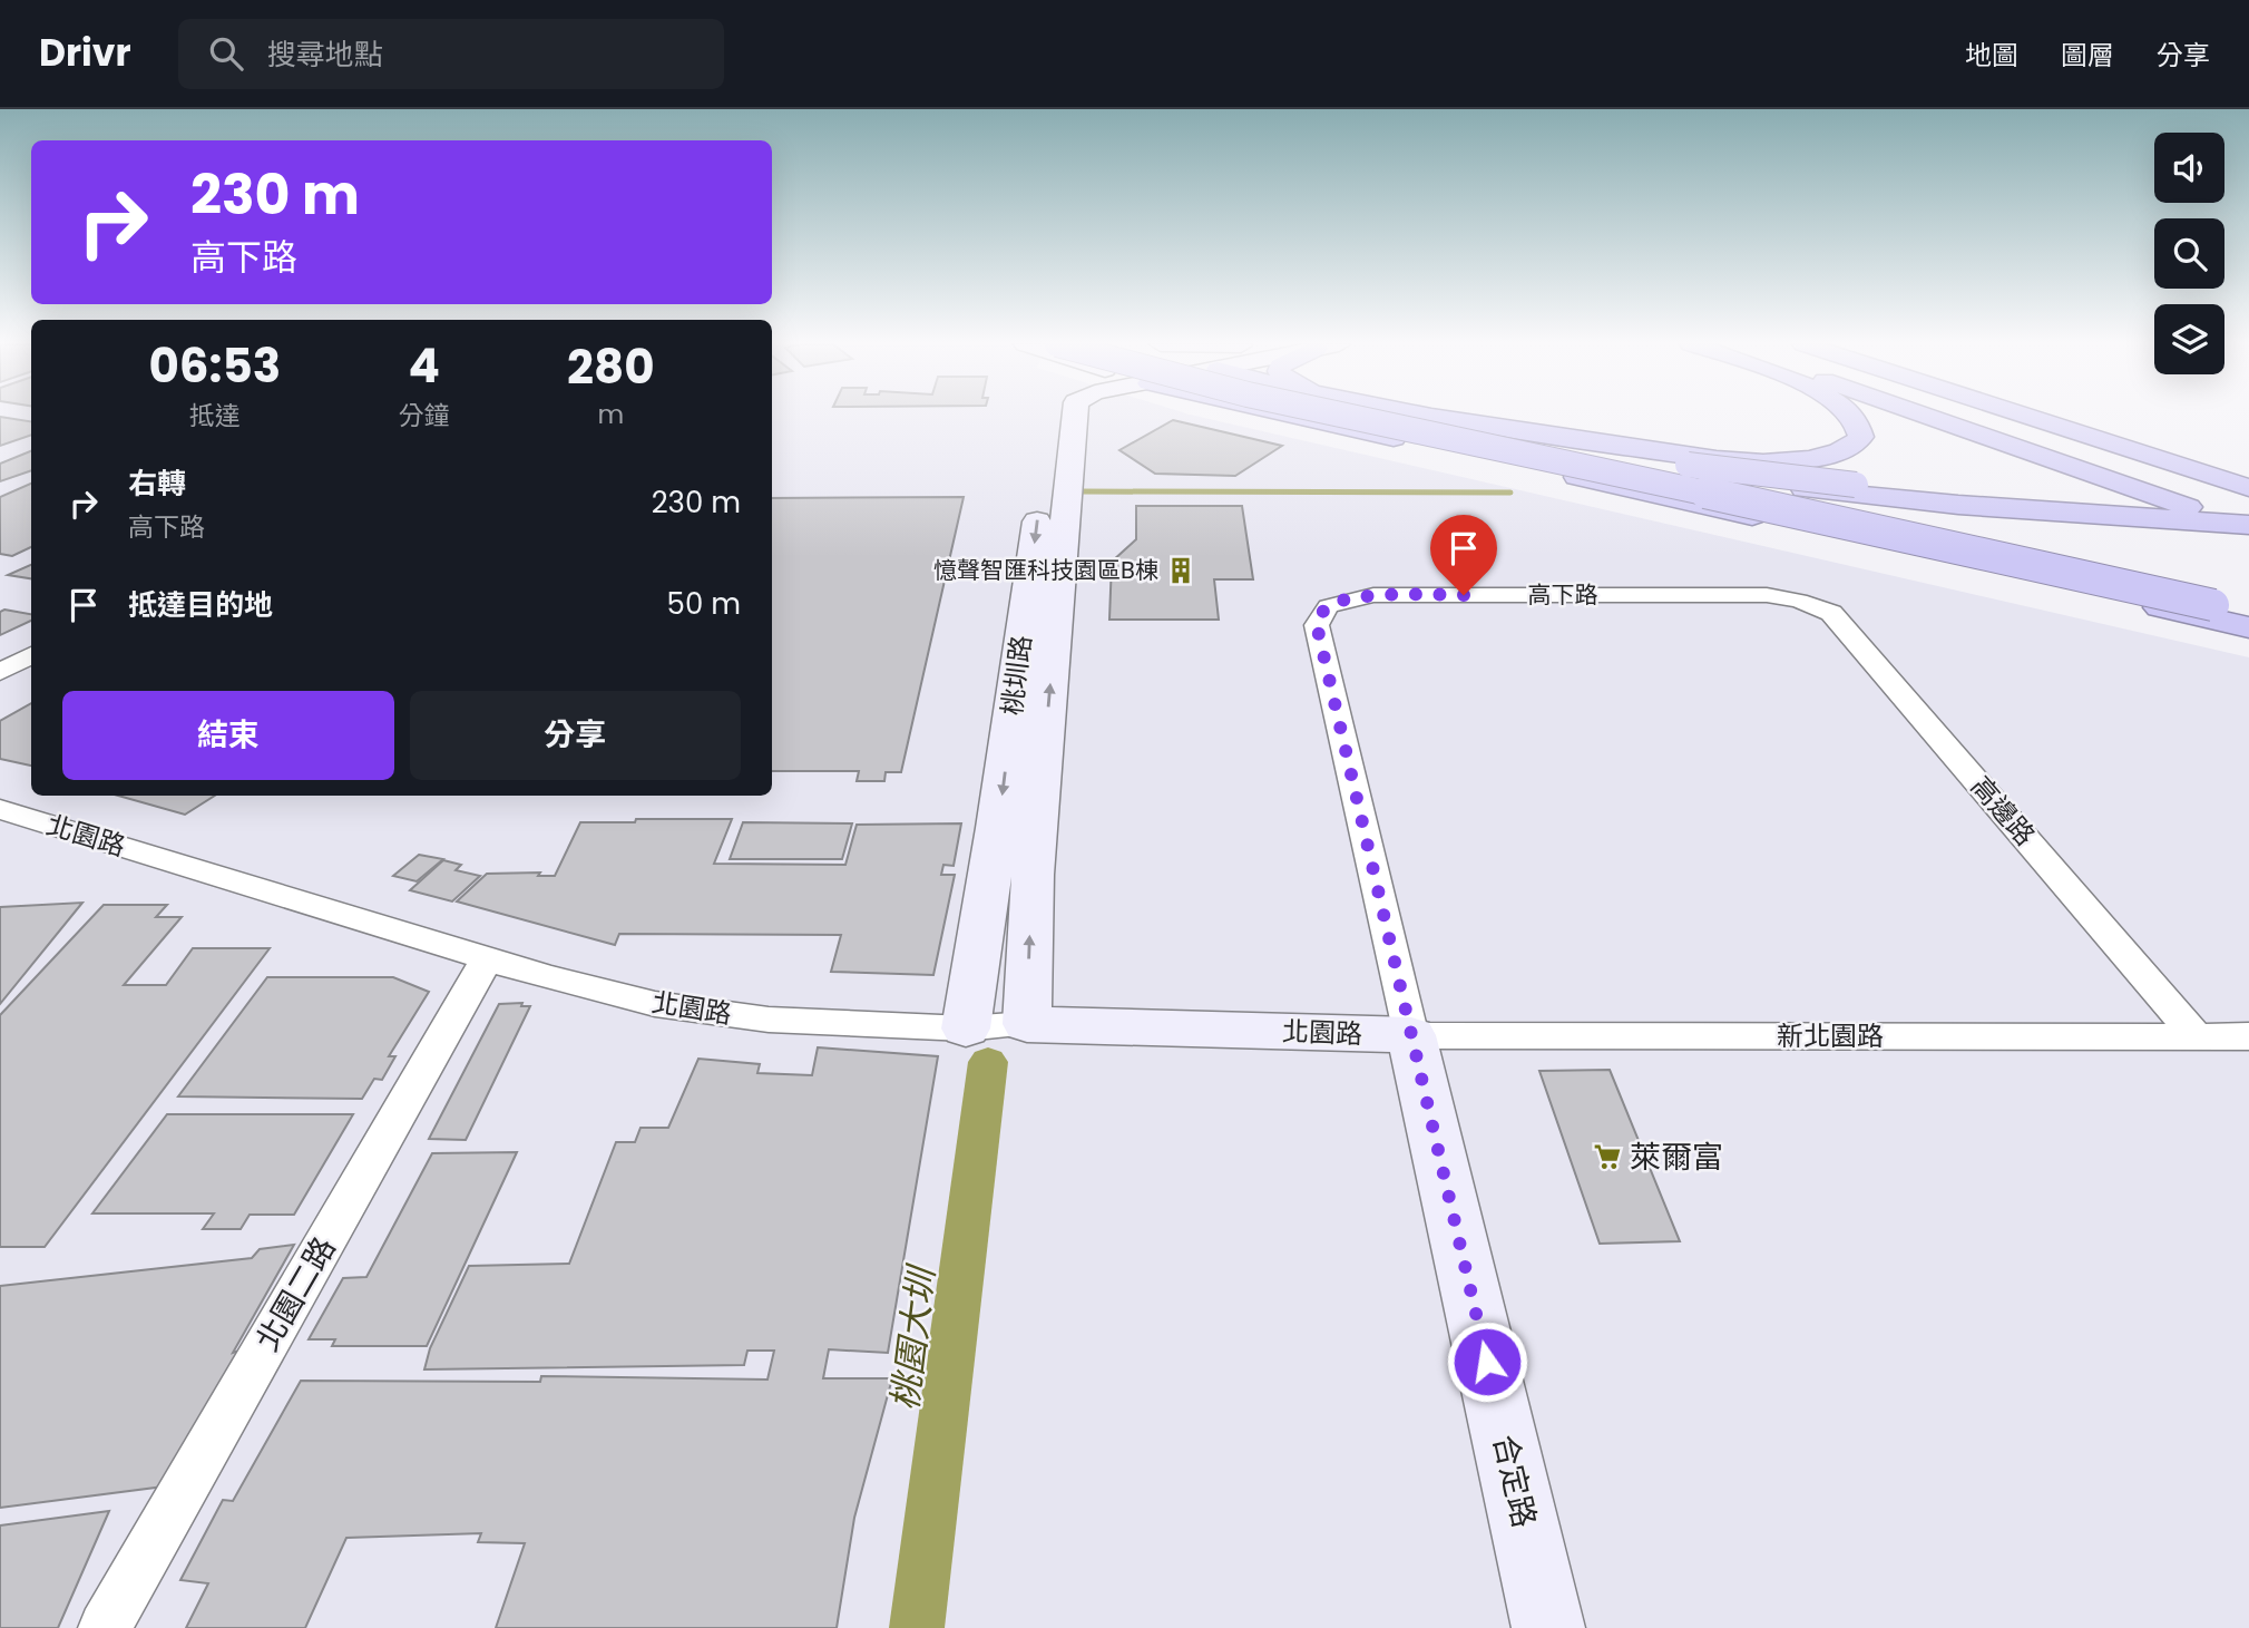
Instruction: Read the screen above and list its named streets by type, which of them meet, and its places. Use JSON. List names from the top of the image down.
{
  "streets": {
    "street": [
      "高下路",
      "桃圳路",
      "高邊路",
      "北園路",
      "新北園路",
      "北園二路",
      "合定路"
    ]
  },
  "crossings": [
    ["高下路", "高邊路"],
    ["高下路", "合定路"],
    ["桃圳路", "北園路"],
    ["高邊路", "新北園路"],
    ["北園路", "新北園路"],
    ["北園路", "北園二路"],
    ["北園路", "合定路"],
    ["新北園路", "合定路"]
  ],
  "water": ["桃園大圳"],
  "places": {
    "building": ["憶聲智匯科技園區B棟"],
    "supermarket": ["萊爾富"]
  },
  "page": {
    "header": "Drivr",
    "search": "搜尋地點",
    "nav": ["地圖", "圖層", "分享"],
    "turn": ["230 m", "高下路"],
    "eta": [
      "06:53",
      "抵達",
      "4",
      "分鐘",
      "280",
      "m"
    ],
    "list": [
      {
        "name": "右轉",
        "note": "高下路",
        "value": "230 m"
      },
      {
        "name": "抵達目的地",
        "value": "50 m"
      }
    ],
    "buttons": ["結束", "分享"]
  }
}
